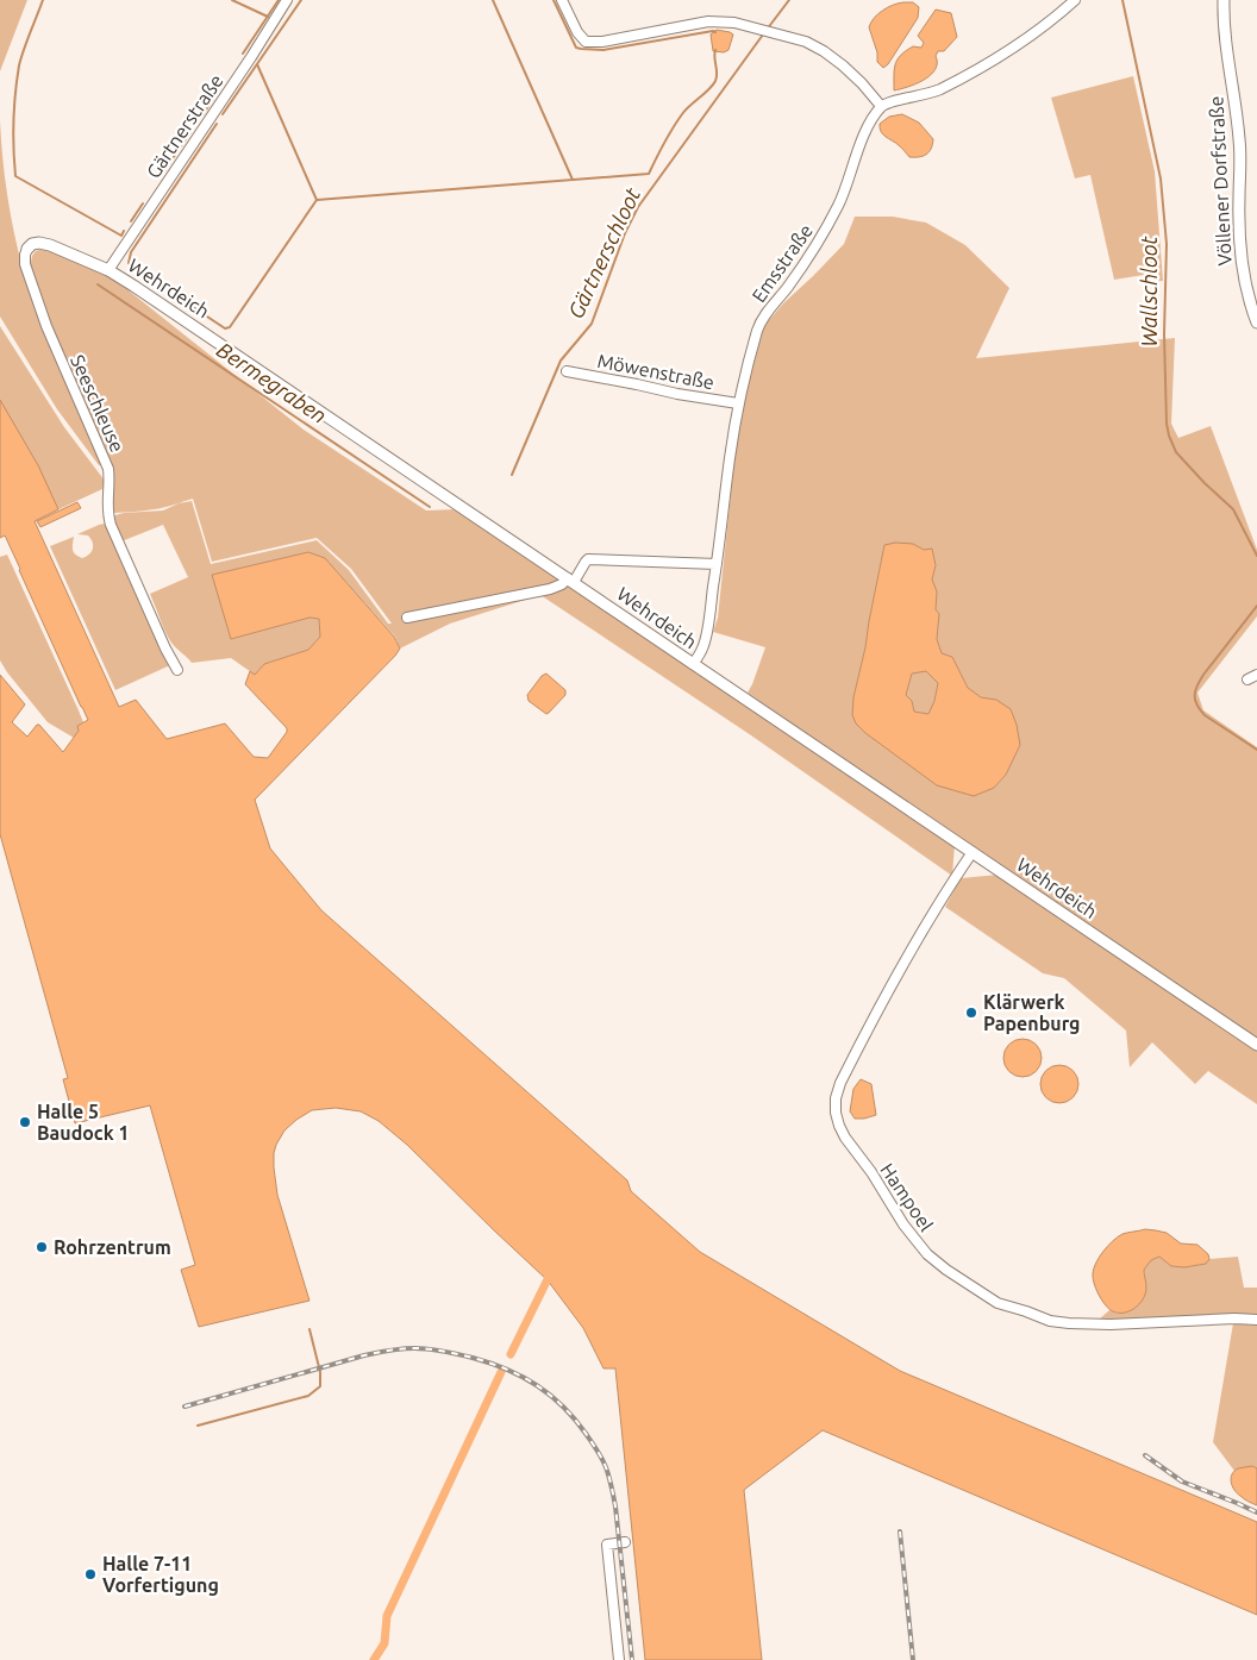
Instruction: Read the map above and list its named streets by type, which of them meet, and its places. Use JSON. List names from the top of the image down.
{
  "streets": {
    "street": [
      "Gärtnerstraße",
      "Völlener Dorfstraße",
      "Emsstraße",
      "Wehrdeich",
      "Möwenstraße",
      "Seeschleuse",
      "Hampoel"
    ]
  },
  "crossings": [
    ["Gärtnerstraße", "Wehrdeich"],
    ["Emsstraße", "Wehrdeich"],
    ["Emsstraße", "Möwenstraße"],
    ["Wehrdeich", "Seeschleuse"],
    ["Wehrdeich", "Hampoel"]
  ],
  "water": ["Gärtnerschloot", "Wallschloot", "Bermegraben"],
  "places": [
    "Klärwerk Papenburg",
    "Halle 5 Baudock 1",
    "Rohrzentrum",
    "Halle 7-11 Vorfertigung"
  ]
}
